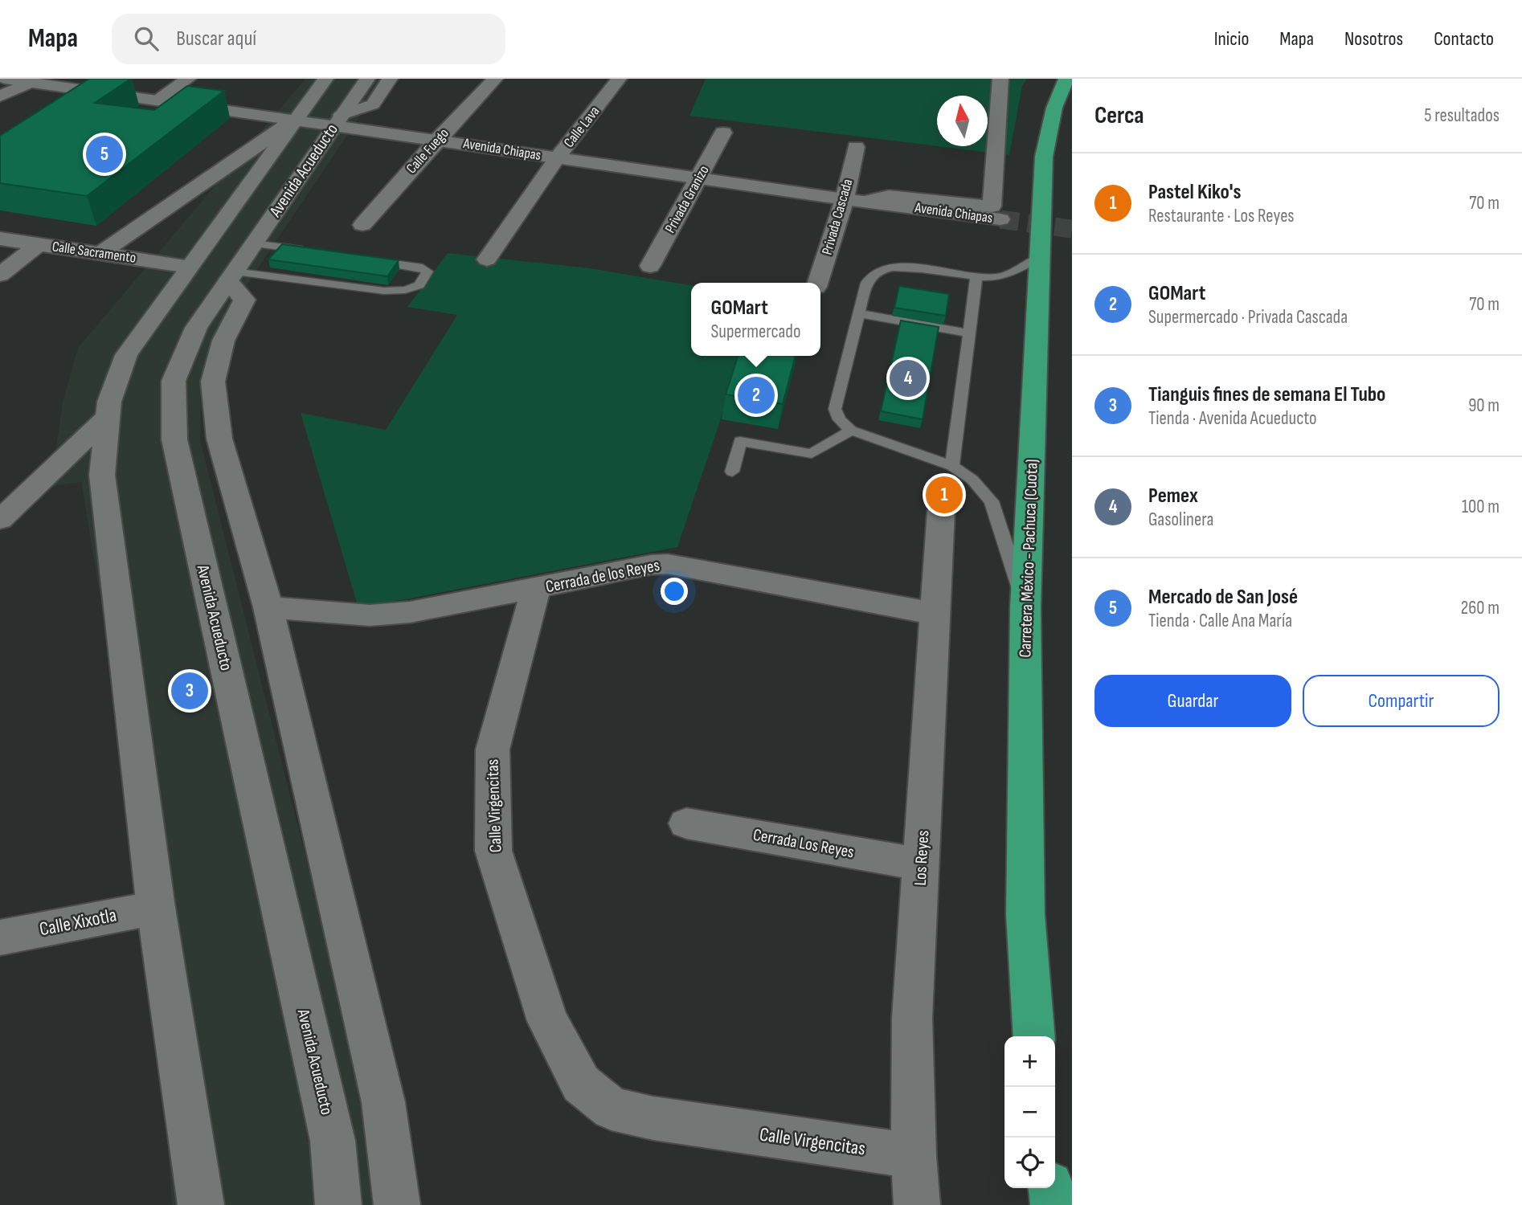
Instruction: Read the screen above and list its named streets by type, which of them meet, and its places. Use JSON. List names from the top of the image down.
{
  "streets": {
    "highway": ["Carretera México - Pachuca (Cuota)"],
    "street": [
      "Calle Lava",
      "Avenida Chiapas",
      "Calle Fuego",
      "Avenida Acueducto",
      "Privada Granizo",
      "Privada Cascada",
      "Calle Sacramento",
      "Cerrada de los Reyes",
      "Calle Virgencitas",
      "Cerrada Los Reyes",
      "Los Reyes",
      "Calle Xixotla"
    ]
  },
  "crossings": [
    ["Calle Lava", "Avenida Chiapas"],
    ["Avenida Chiapas", "Calle Fuego"],
    ["Avenida Chiapas", "Avenida Acueducto"],
    ["Avenida Chiapas", "Privada Granizo"],
    ["Avenida Chiapas", "Privada Cascada"],
    ["Avenida Acueducto", "Calle Sacramento"],
    ["Avenida Acueducto", "Calle Xixotla"],
    ["Cerrada de los Reyes", "Calle Virgencitas"],
    ["Cerrada de los Reyes", "Los Reyes"],
    ["Calle Virgencitas", "Los Reyes"],
    ["Cerrada Los Reyes", "Los Reyes"]
  ],
  "north": "top",
  "page": {
    "header": "Mapa",
    "search": "Buscar aquí",
    "nav": [
      "Inicio",
      "Mapa",
      "Nosotros",
      "Contacto"
    ],
    "heading": ["Cerca", "5 resultados"],
    "pins": [
      "5",
      "4",
      "2",
      "1",
      "3"
    ],
    "list": [
      {
        "mark": "1",
        "name": "Pastel Kiko's",
        "note": "Restaurante · Los Reyes",
        "value": "70 m"
      },
      {
        "mark": "2",
        "name": "GOMart",
        "note": "Supermercado · Privada Cascada",
        "value": "70 m"
      },
      {
        "mark": "3",
        "name": "Tianguis fines de semana El Tubo",
        "note": "Tienda · Avenida Acueducto",
        "value": "90 m"
      },
      {
        "mark": "4",
        "name": "Pemex",
        "note": "Gasolinera",
        "value": "100 m"
      },
      {
        "mark": "5",
        "name": "Mercado de San José",
        "note": "Tienda · Calle Ana María",
        "value": "260 m"
      }
    ],
    "popup": ["GOMart", "Supermercado"],
    "buttons": ["Guardar", "Compartir"],
    "map_buttons": ["+", "−"]
  }
}
